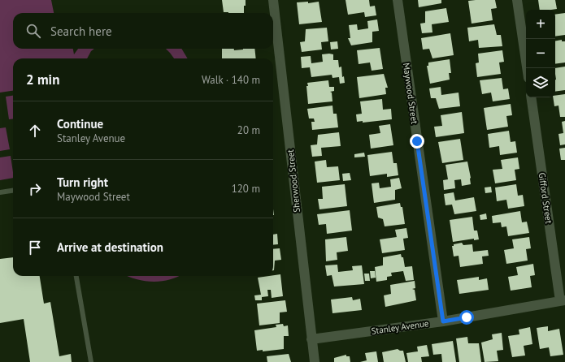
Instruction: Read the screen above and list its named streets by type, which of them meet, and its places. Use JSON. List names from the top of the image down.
{
  "streets": {
    "street": [
      "Maywood Street",
      "Sherwood Street",
      "Gifford Street",
      "Stanley Avenue"
    ]
  },
  "crossings": [
    ["Maywood Street", "Stanley Avenue"],
    ["Sherwood Street", "Stanley Avenue"],
    ["Gifford Street", "Stanley Avenue"]
  ],
  "page": {
    "map_buttons": ["+", "−"],
    "search": "Search here",
    "heading": ["2 min", "Walk · 140 m"],
    "list": [
      ["Continue", "Stanley Avenue", "20 m"],
      ["Turn right", "Maywood Street", "120 m"],
      "Arrive at destination"
    ]
  }
}
